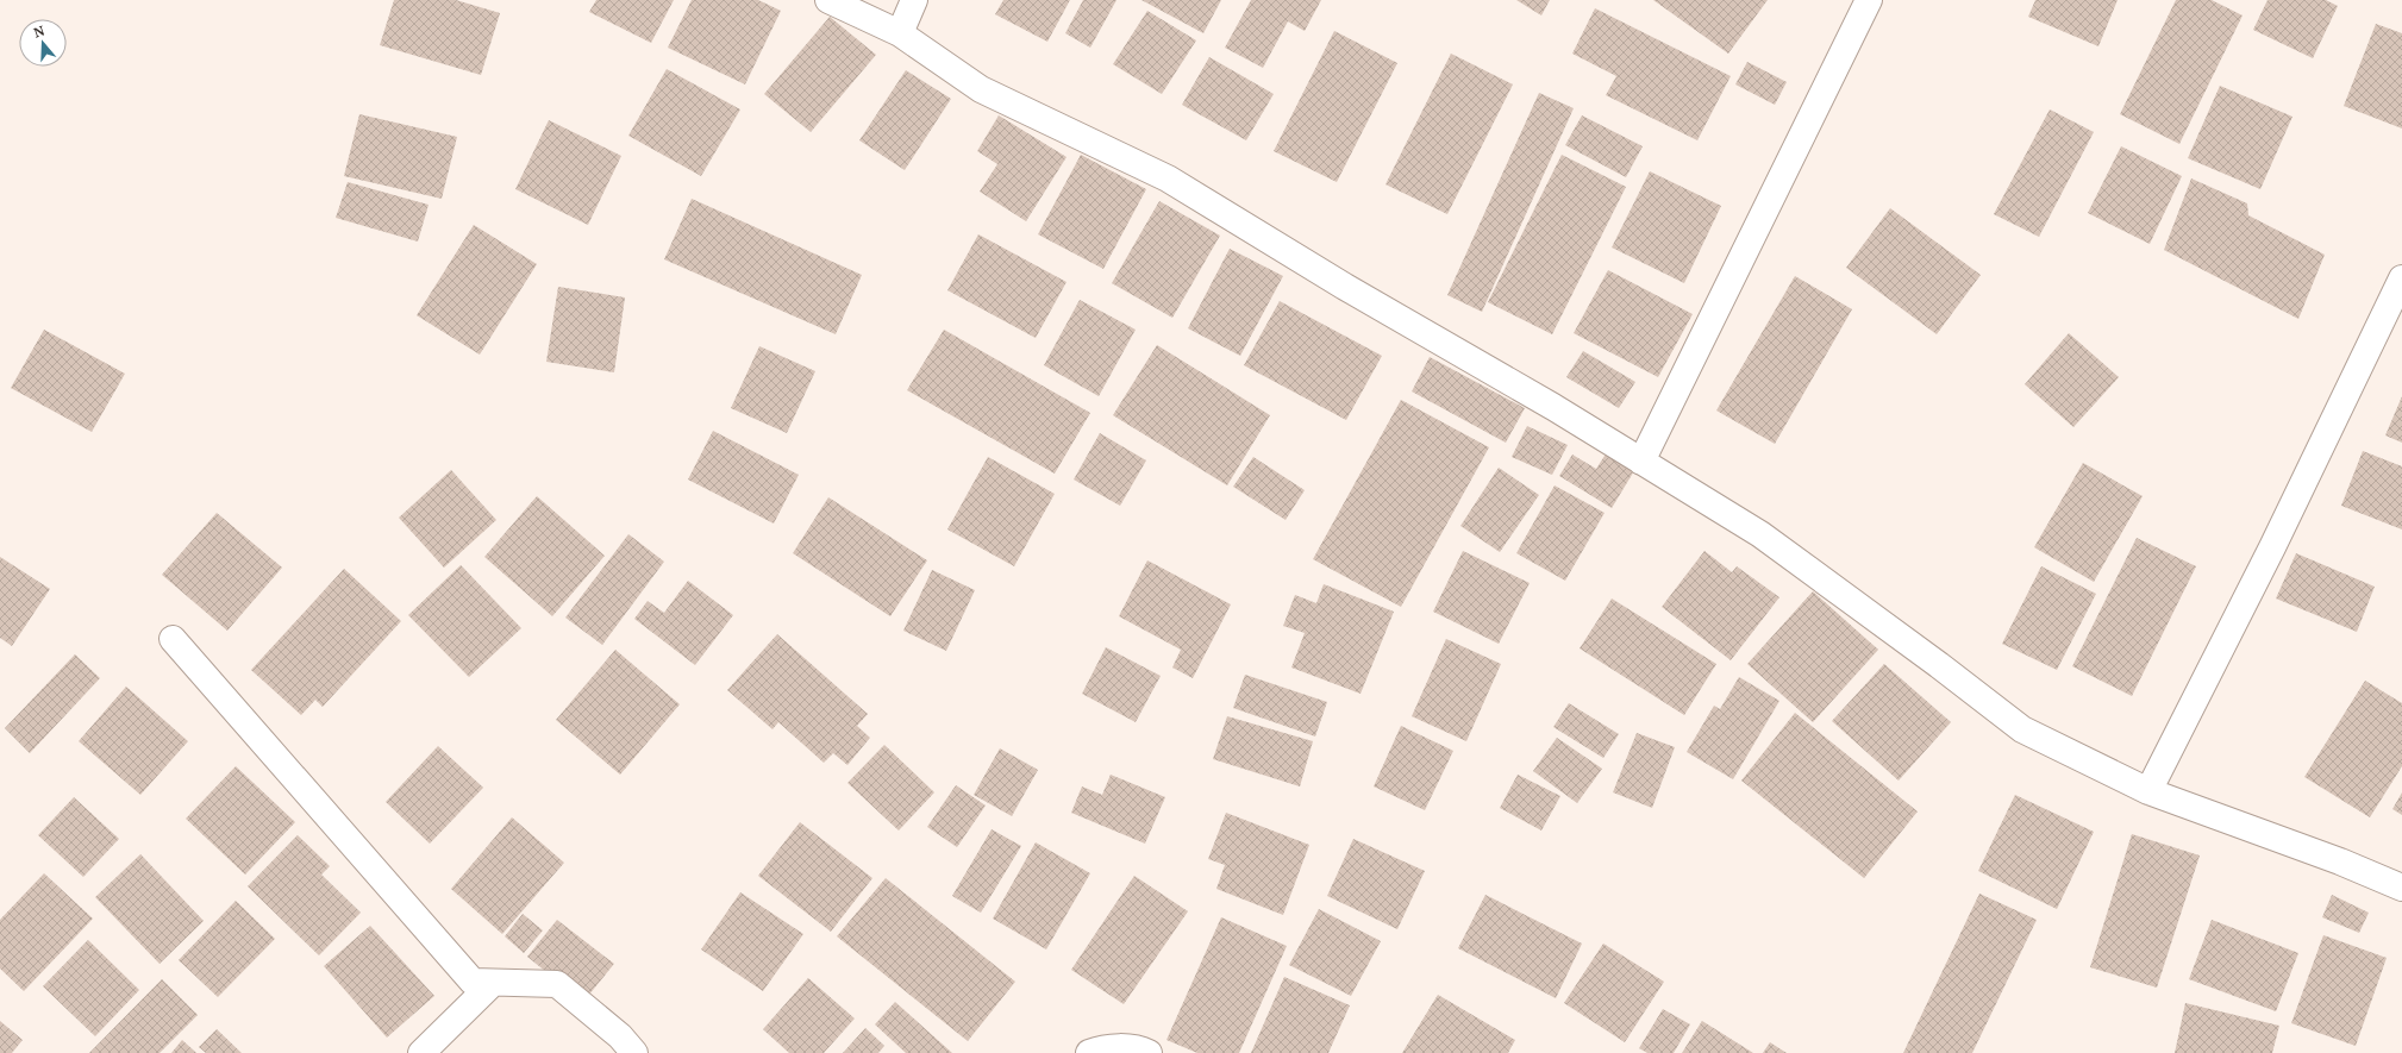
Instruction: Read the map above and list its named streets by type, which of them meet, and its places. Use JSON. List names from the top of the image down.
{
  "north": "top"
}
